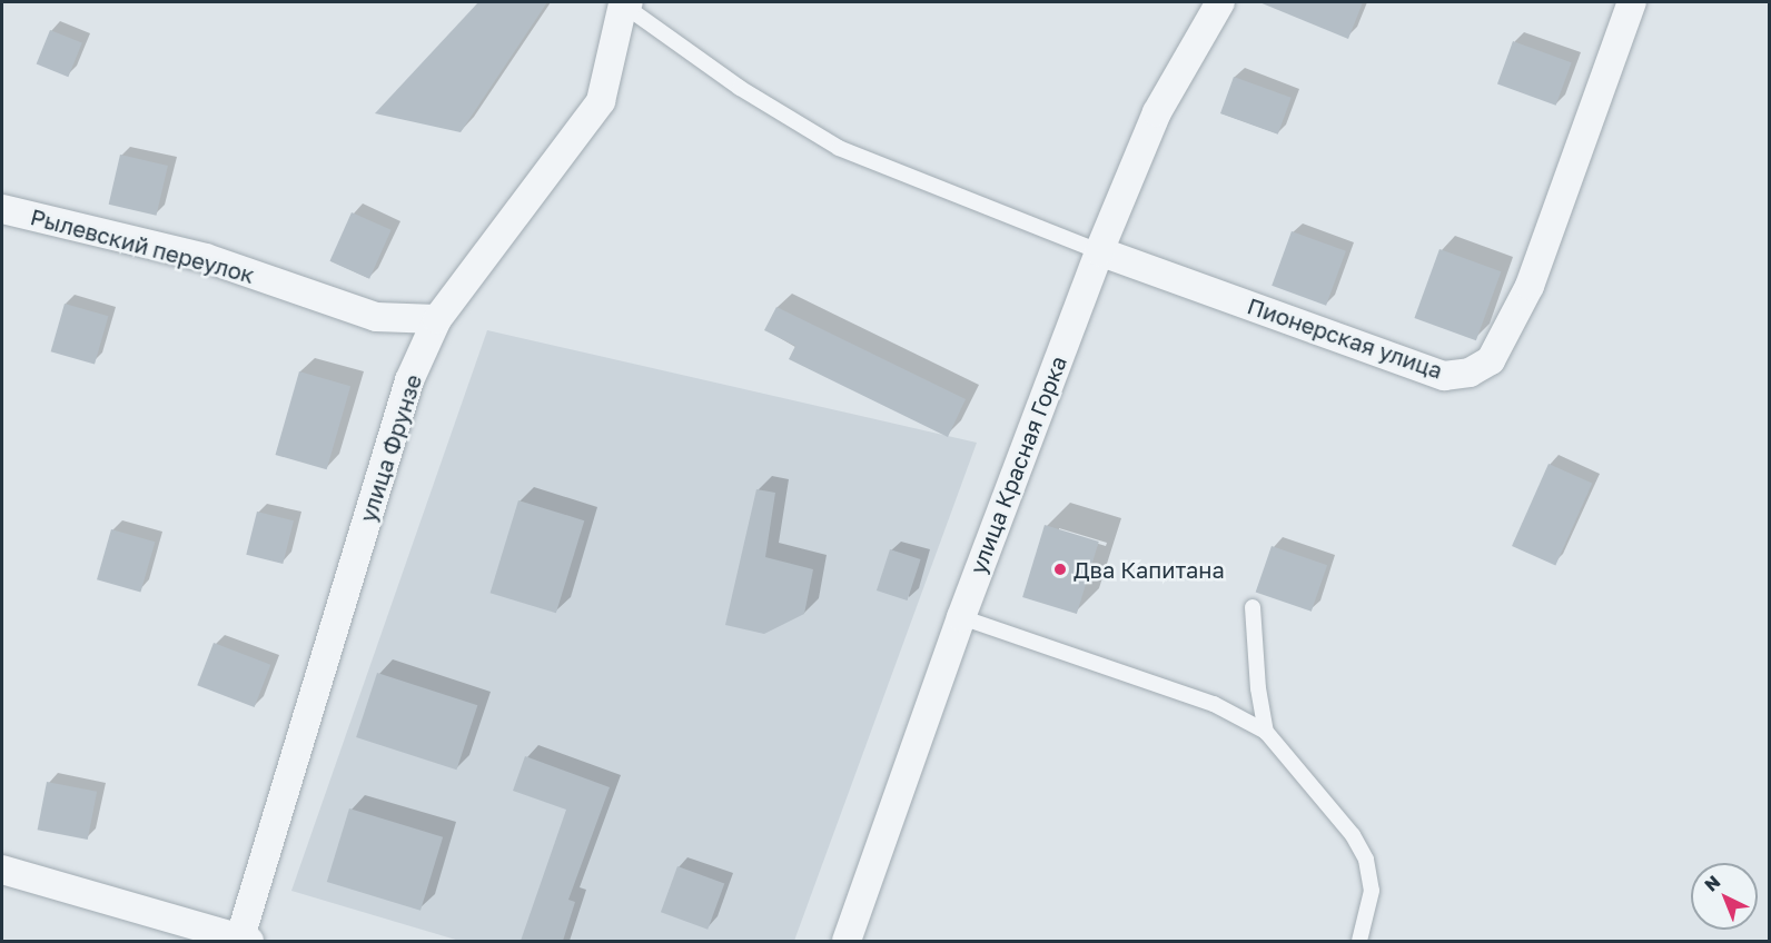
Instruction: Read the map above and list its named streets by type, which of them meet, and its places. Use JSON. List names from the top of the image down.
{
  "streets": {
    "street": [
      "Рылевский переулок",
      "Пионерская улица",
      "улица Фрунзе",
      "улица Красная Горка"
    ]
  },
  "crossings": [
    ["Рылевский переулок", "улица Фрунзе"],
    ["Пионерская улица", "улица Красная Горка"]
  ],
  "places": ["Два Капитана"],
  "north": "top left"
}
